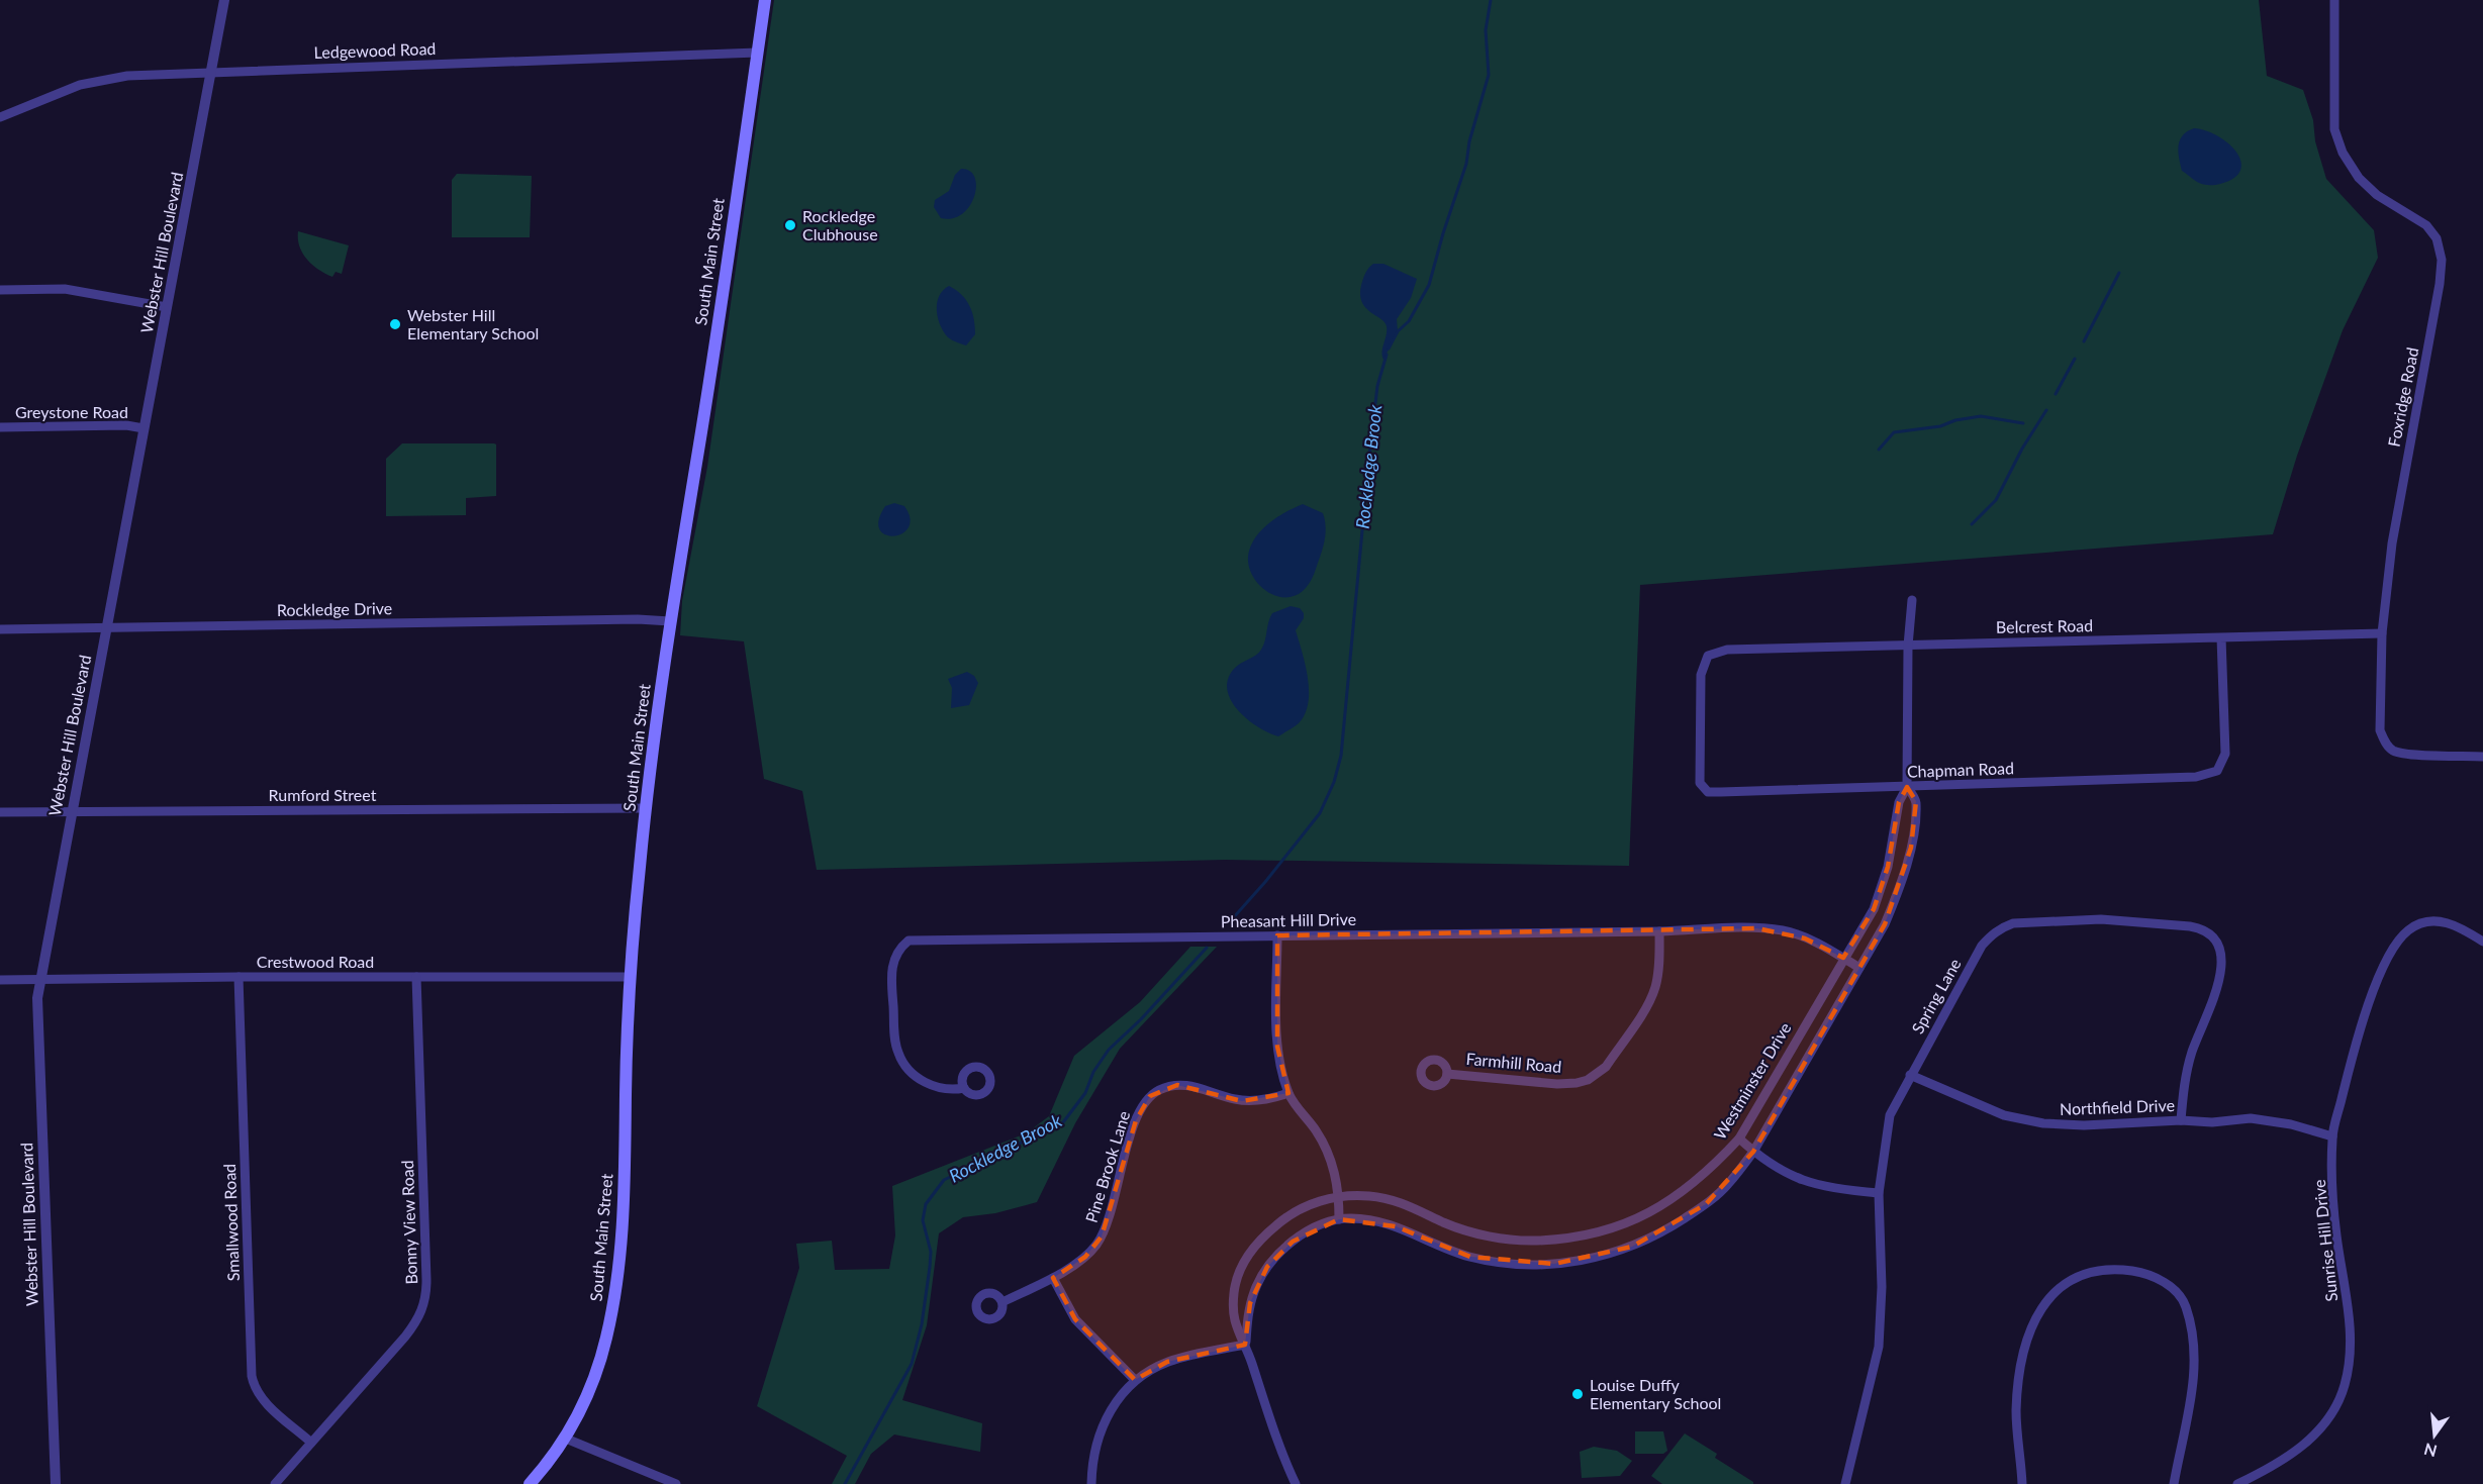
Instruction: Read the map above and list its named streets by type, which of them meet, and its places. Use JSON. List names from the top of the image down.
{
  "streets": {
    "main road": ["South Main Street"],
    "street": [
      "Ledgewood Road",
      "Webster Hill Boulevard",
      "Foxridge Road",
      "Greystone Road",
      "Rockledge Drive",
      "Belcrest Road",
      "Chapman Road",
      "Rumford Street",
      "Pheasant Hill Drive",
      "Crestwood Road",
      "Spring Lane",
      "Farmhill Road",
      "Westminster Drive",
      "Northfield Drive",
      "Pine Brook Lane",
      "Smallwood Road",
      "Bonny View Road",
      "Sunrise Hill Drive"
    ]
  },
  "crossings": [
    ["Ledgewood Road", "Webster Hill Boulevard"],
    ["Ledgewood Road", "South Main Street"],
    ["Webster Hill Boulevard", "Greystone Road"],
    ["Webster Hill Boulevard", "Rockledge Drive"],
    ["Webster Hill Boulevard", "Rumford Street"],
    ["Webster Hill Boulevard", "Crestwood Road"],
    ["South Main Street", "Rockledge Drive"],
    ["South Main Street", "Rumford Street"],
    ["South Main Street", "Crestwood Road"],
    ["Foxridge Road", "Belcrest Road"],
    ["Belcrest Road", "Chapman Road"],
    ["Belcrest Road", "Westminster Drive"],
    ["Chapman Road", "Westminster Drive"],
    ["Pheasant Hill Drive", "Farmhill Road"],
    ["Pheasant Hill Drive", "Westminster Drive"],
    ["Crestwood Road", "Smallwood Road"],
    ["Crestwood Road", "Bonny View Road"],
    ["Spring Lane", "Northfield Drive"],
    ["Northfield Drive", "Sunrise Hill Drive"],
    ["Smallwood Road", "Bonny View Road"]
  ],
  "water": ["Rockledge Brook"],
  "places": ["Rockledge Clubhouse", "Webster Hill Elementary School", "Louise Duffy Elementary School"],
  "north": "bottom"
}
